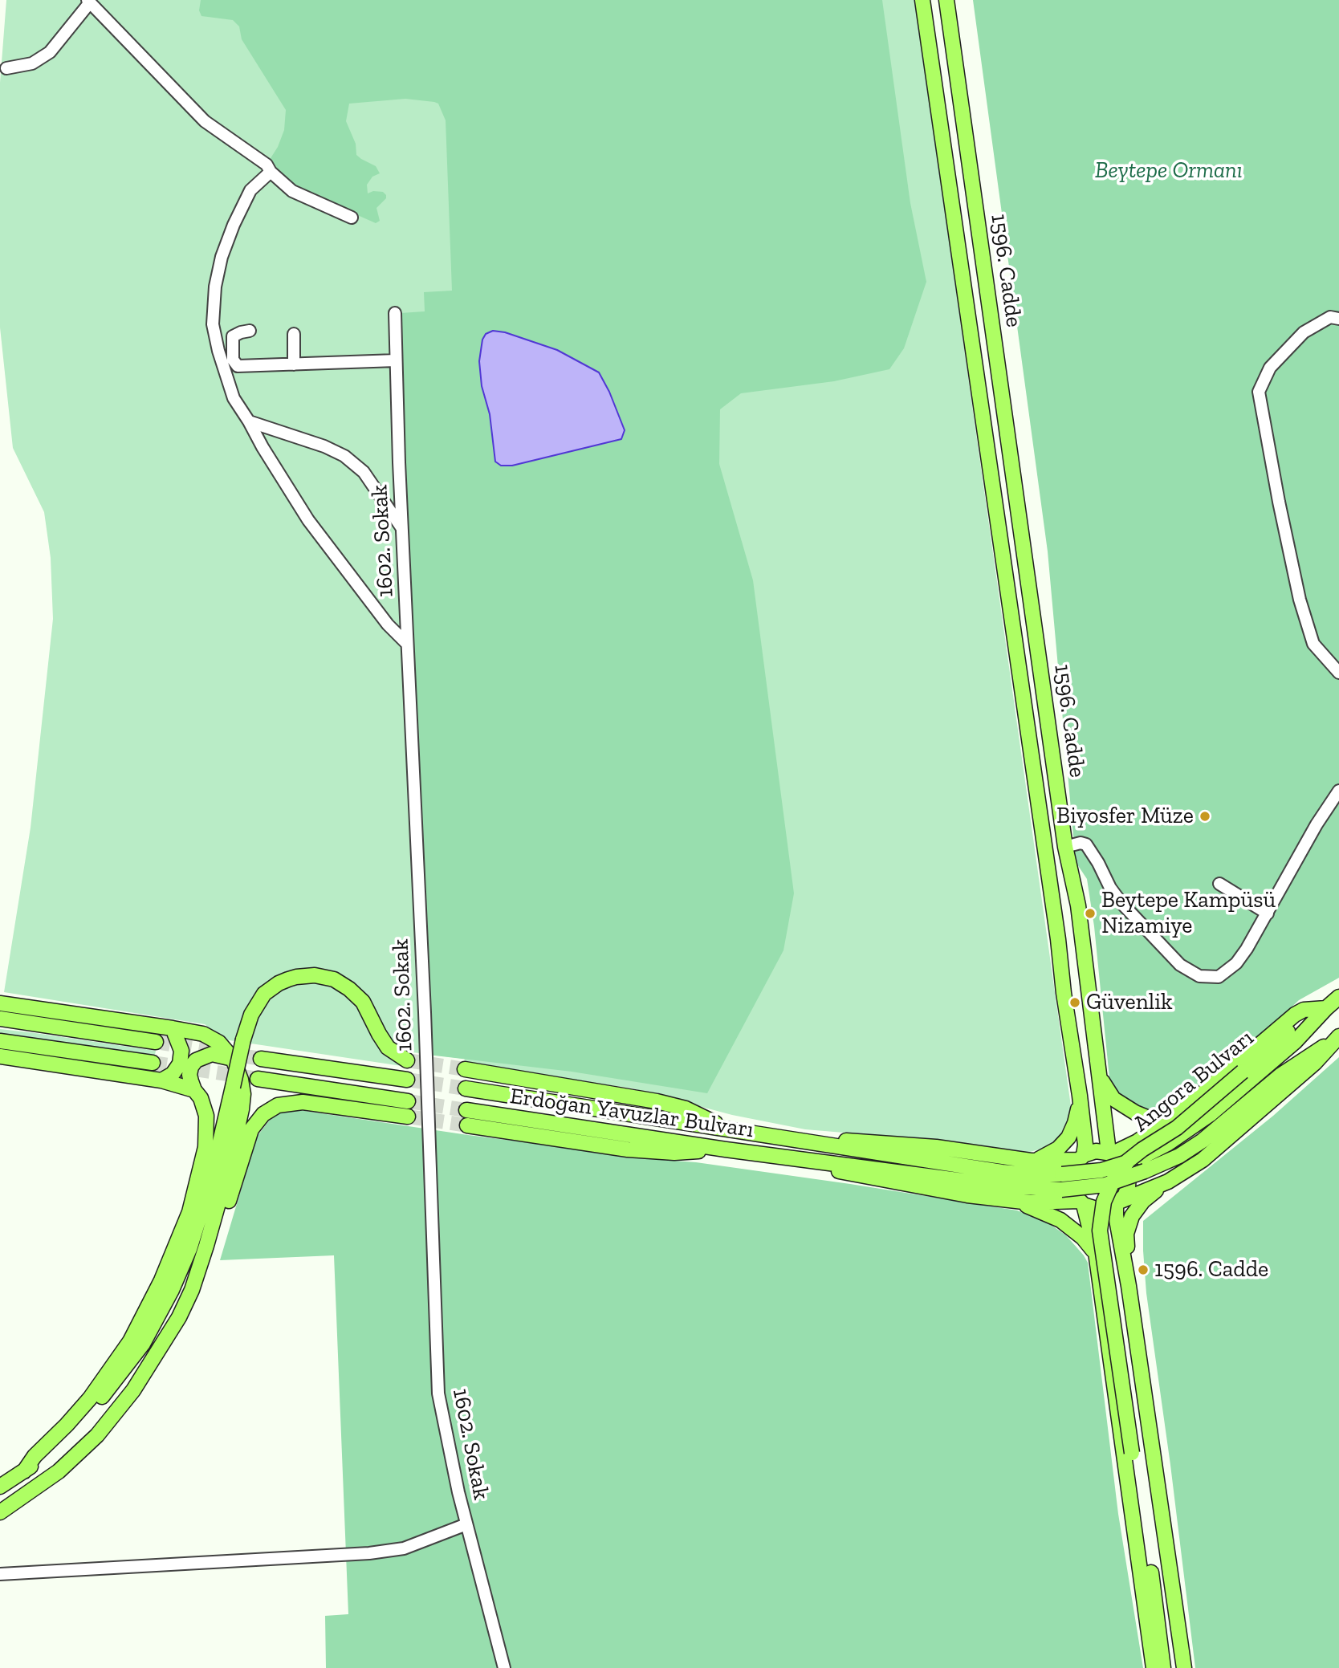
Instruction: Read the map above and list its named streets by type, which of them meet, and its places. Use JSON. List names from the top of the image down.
{
  "streets": {
    "main road": ["1596. Cadde", "Angora Bulvarı", "Erdoğan Yavuzlar Bulvarı"],
    "street": ["1602. Sokak"]
  },
  "crossings": [
    ["1596. Cadde", "Angora Bulvarı"],
    ["1596. Cadde", "Erdoğan Yavuzlar Bulvarı"],
    ["Angora Bulvarı", "Erdoğan Yavuzlar Bulvarı"]
  ],
  "parks": ["Beytepe Ormanı"],
  "places": [
    "Biyosfer Müze",
    "Beytepe Kampüsü Nizamiye",
    "Güvenlik",
    "1596. Cadde"
  ]
}
